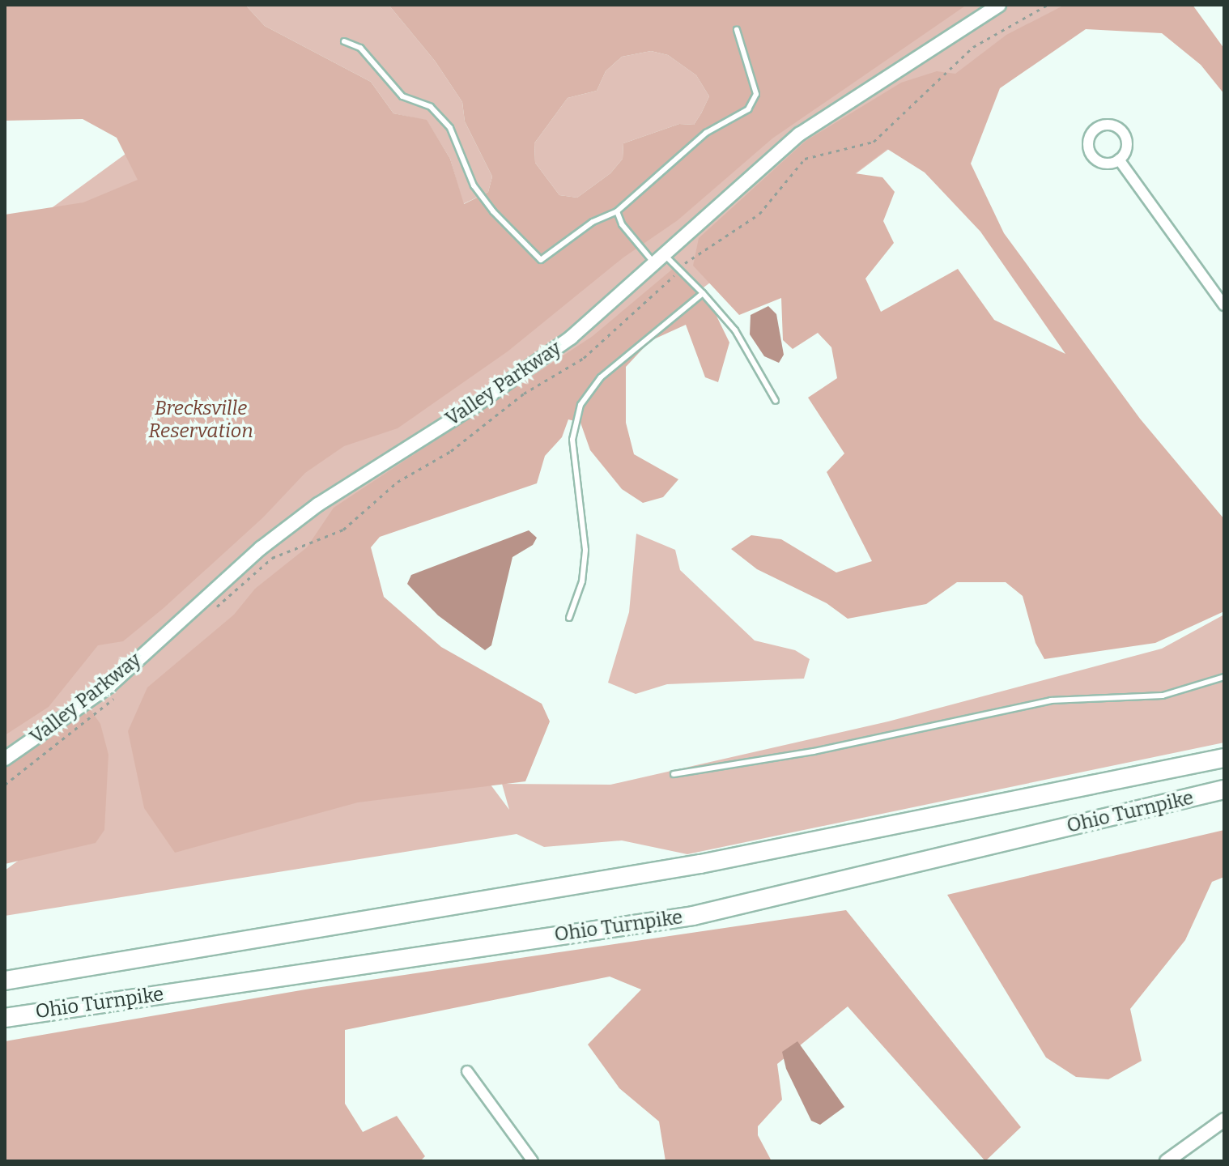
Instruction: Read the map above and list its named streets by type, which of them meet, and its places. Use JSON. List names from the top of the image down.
{
  "streets": {
    "highway": ["Ohio Turnpike"],
    "street": ["Valley Parkway"]
  },
  "parks": ["Brecksville Reservation"]
}
